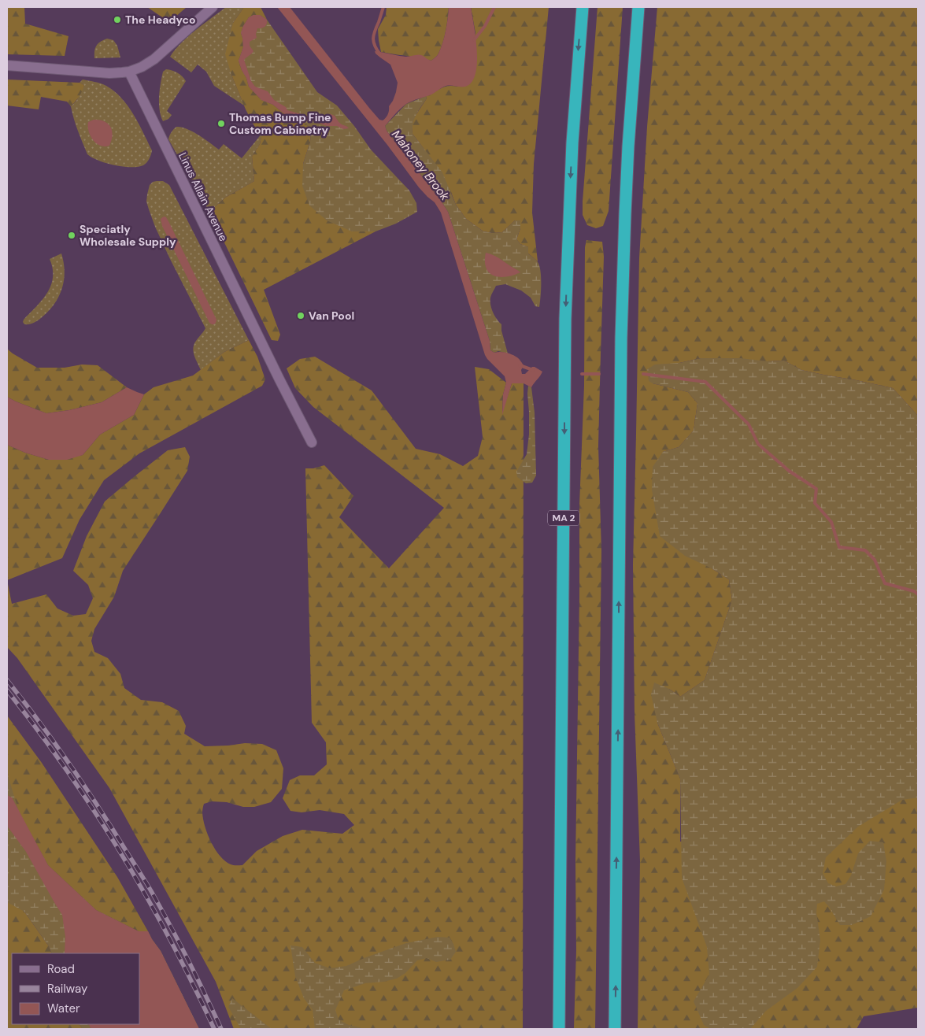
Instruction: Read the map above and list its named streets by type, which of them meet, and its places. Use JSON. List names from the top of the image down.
{
  "streets": {
    "highway": ["MA 2"],
    "street": ["Linus Allain Avenue"]
  },
  "water": ["Mahoney Brook"],
  "places": [
    "The Headyco",
    "Thomas Bump Fine Custom Cabinetry",
    "Speciatly Wholesale Supply",
    "Van Pool"
  ],
  "legend": ["Road", "Railway", "Water"]
}
